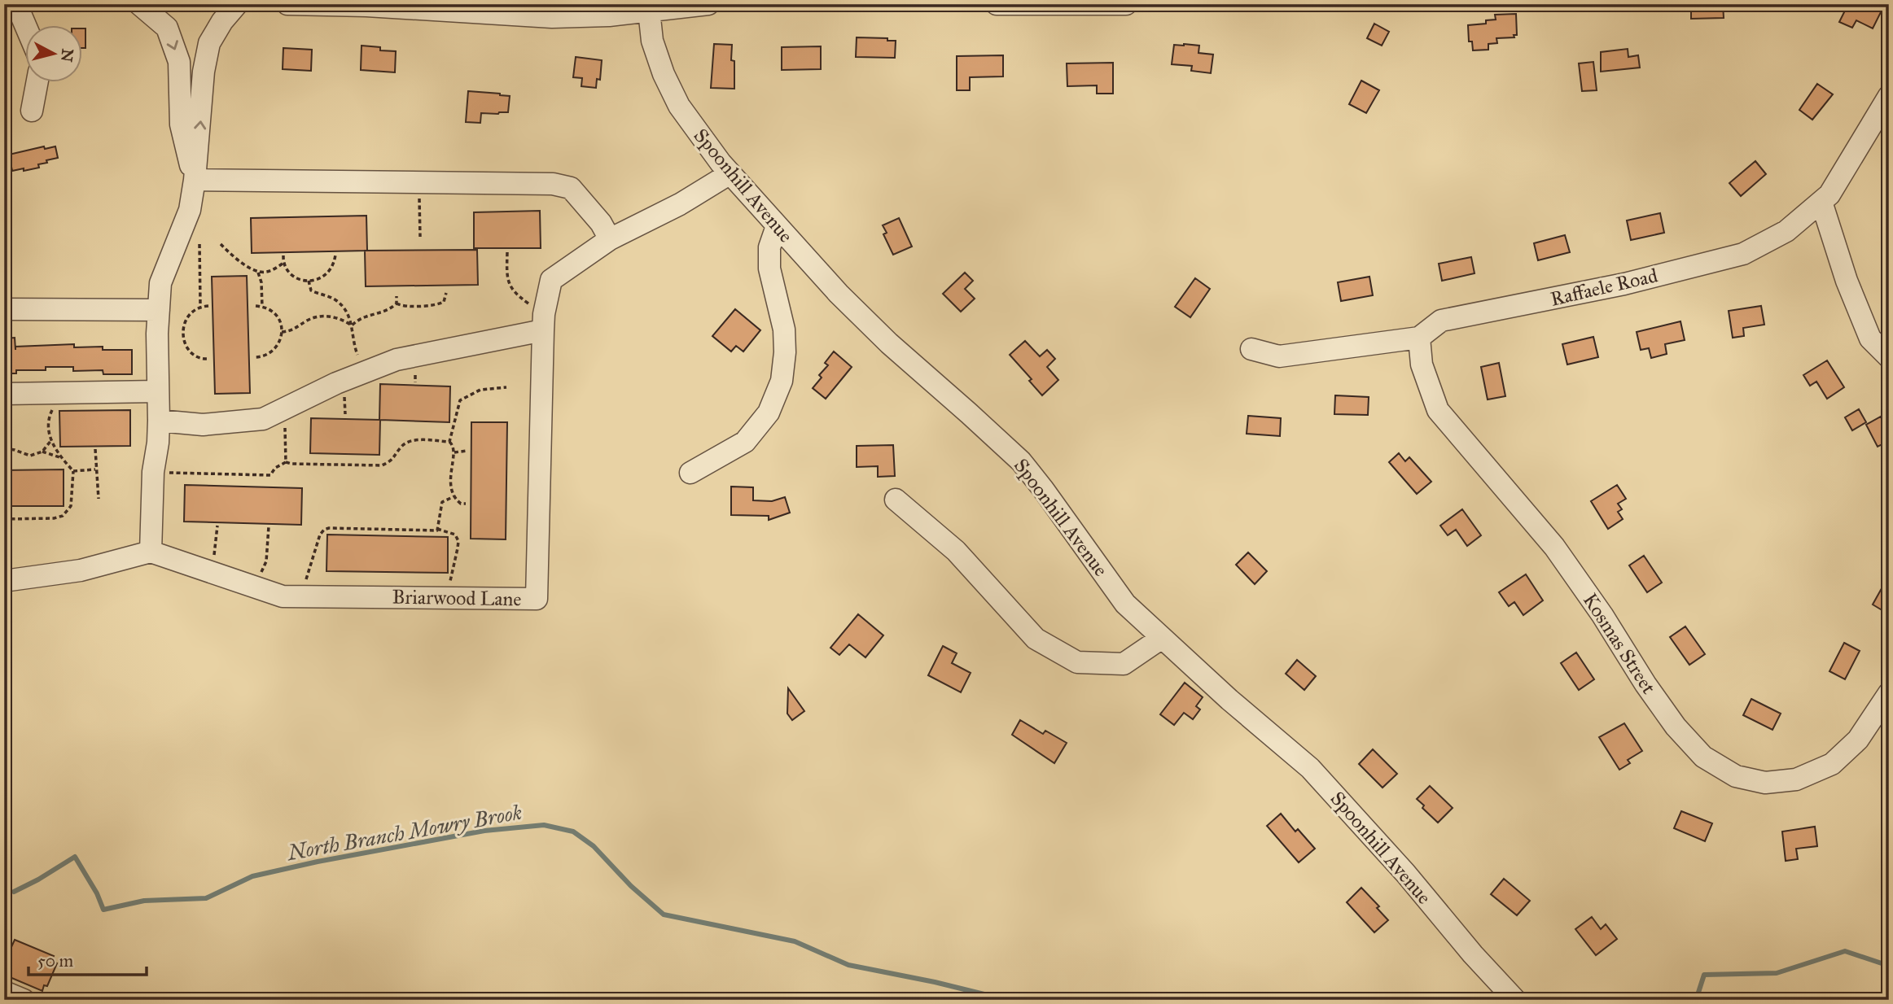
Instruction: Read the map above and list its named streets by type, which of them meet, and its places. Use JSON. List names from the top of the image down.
{
  "streets": {
    "street": [
      "Spoonhill Avenue",
      "Raffaele Road",
      "Briarwood Lane",
      "Kosmas Street"
    ]
  },
  "crossings": [
    ["Spoonhill Avenue", "Briarwood Lane"],
    ["Raffaele Road", "Kosmas Street"]
  ],
  "water": ["North Branch Mowry Brook"],
  "scale_bar": "50 m",
  "north": "right"
}
